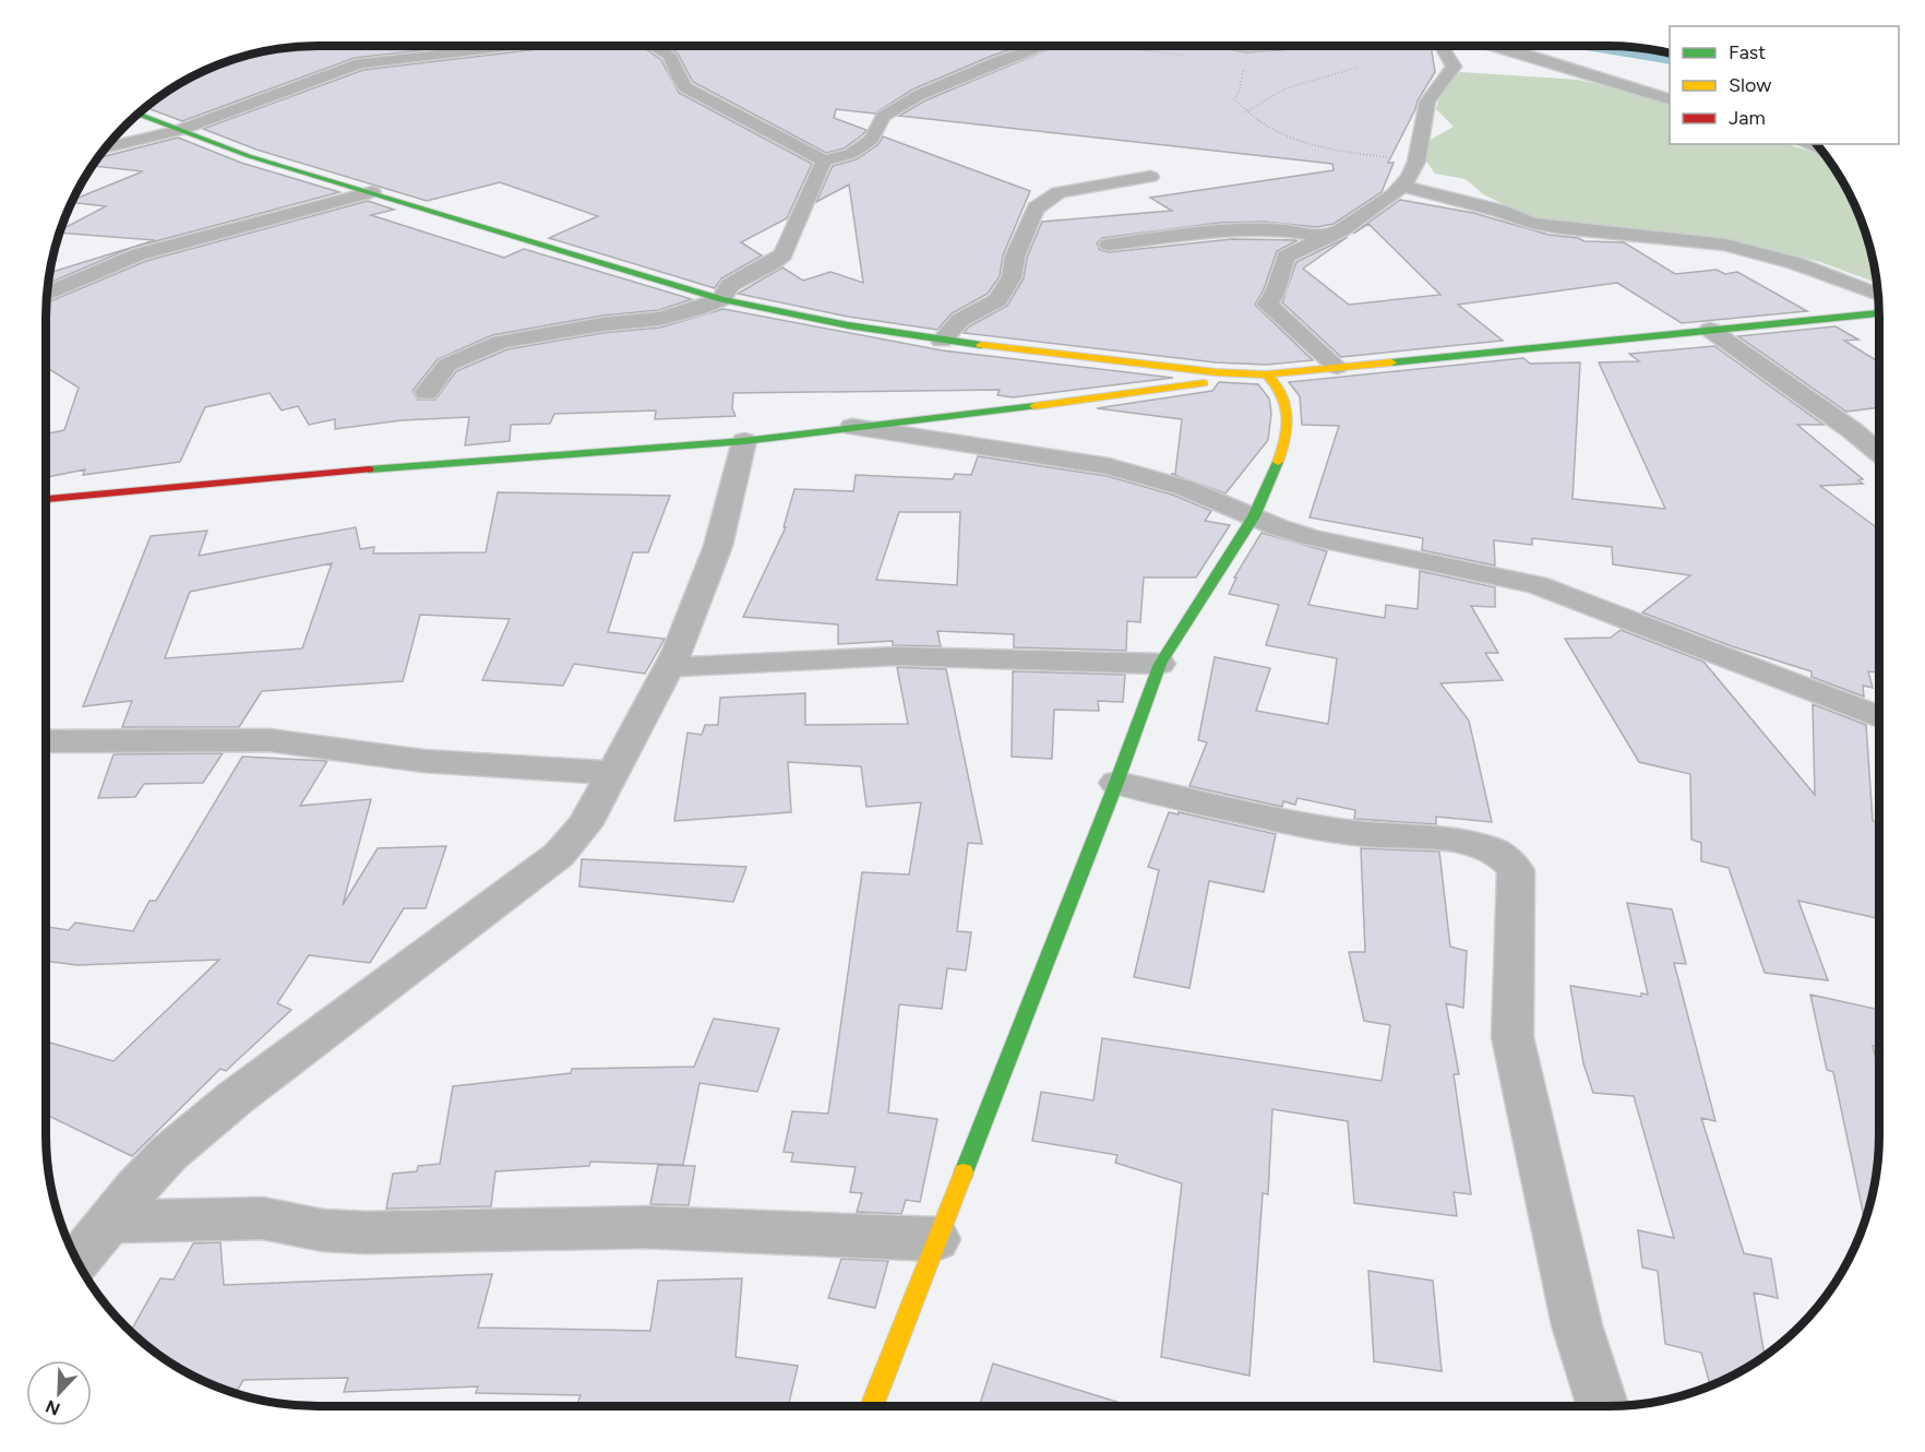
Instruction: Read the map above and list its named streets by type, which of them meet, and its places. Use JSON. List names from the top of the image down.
{
  "legend": ["Fast", "Slow", "Jam"],
  "north": "bottom left"
}
